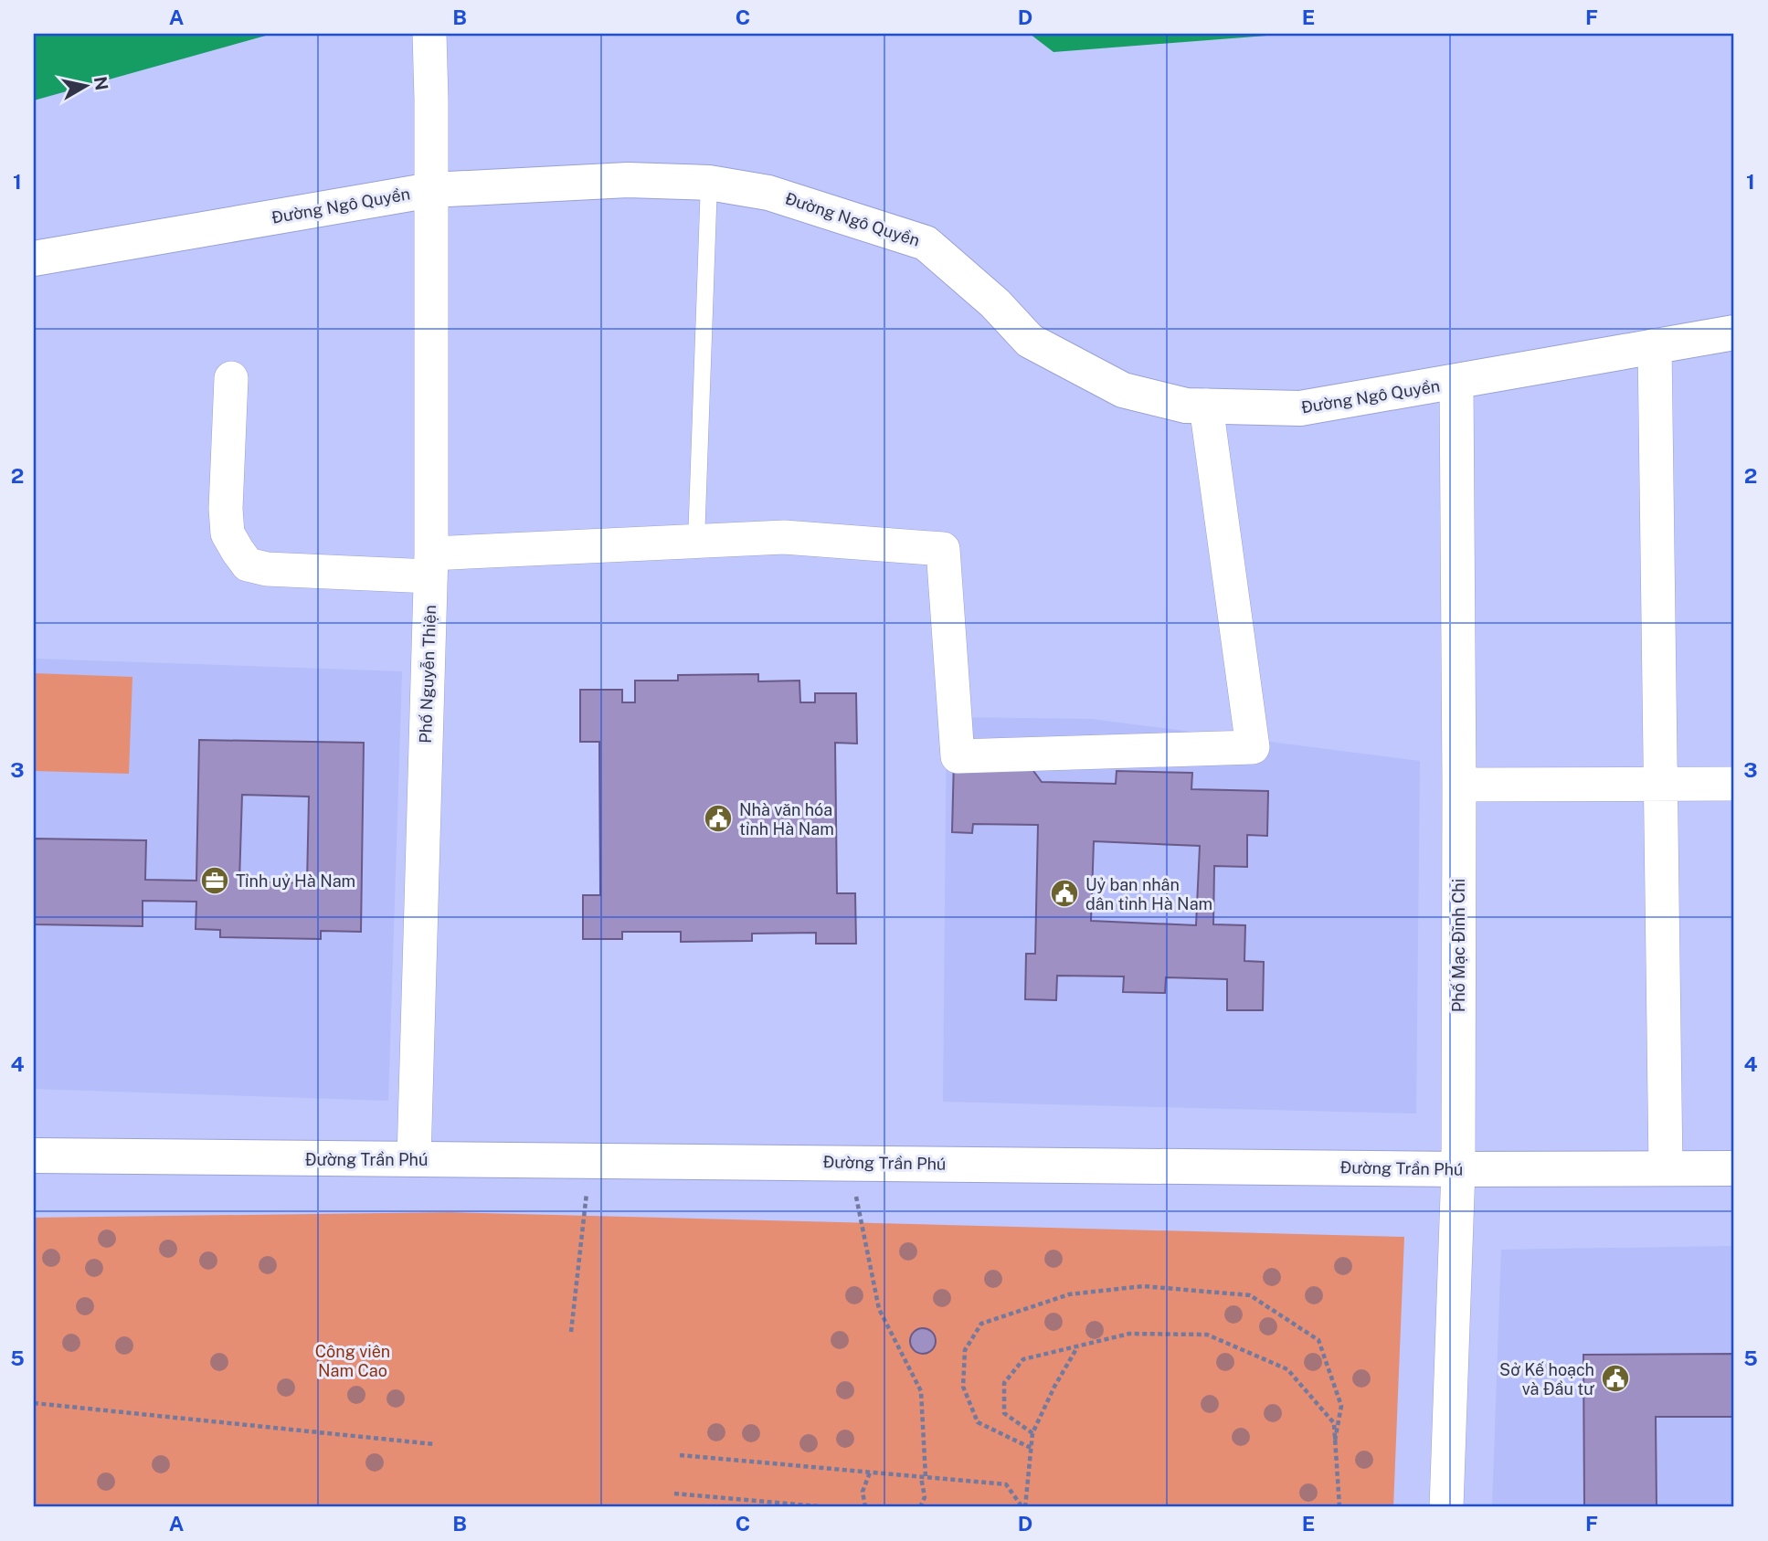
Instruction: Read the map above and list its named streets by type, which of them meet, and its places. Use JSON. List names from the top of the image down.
{
  "streets": {
    "street": [
      "Đường Ngô Quyền",
      "Phố Nguyễn Thiện",
      "Phố Mạc Đĩnh Chi",
      "Đường Trần Phú"
    ]
  },
  "crossings": [
    ["Đường Ngô Quyền", "Phố Nguyễn Thiện"],
    ["Đường Ngô Quyền", "Phố Mạc Đĩnh Chi"],
    ["Phố Nguyễn Thiện", "Đường Trần Phú"],
    ["Phố Mạc Đĩnh Chi", "Đường Trần Phú"]
  ],
  "parks": ["Công viên Nam Cao"],
  "places": {
    "public building": ["Nhà văn hóa tỉnh Hà Nam", "Uỷ ban nhân dân tỉnh Hà Nam", "Sở Kế hoạch và Đầu tư"],
    "office": ["Tỉnh uỷ Hà Nam"]
  },
  "north": "right",
  "grid": {
    "columns": [
      "A",
      "B",
      "C",
      "D",
      "E",
      "F"
    ],
    "rows": [
      "1",
      "2",
      "3",
      "4",
      "5"
    ]
  }
}
